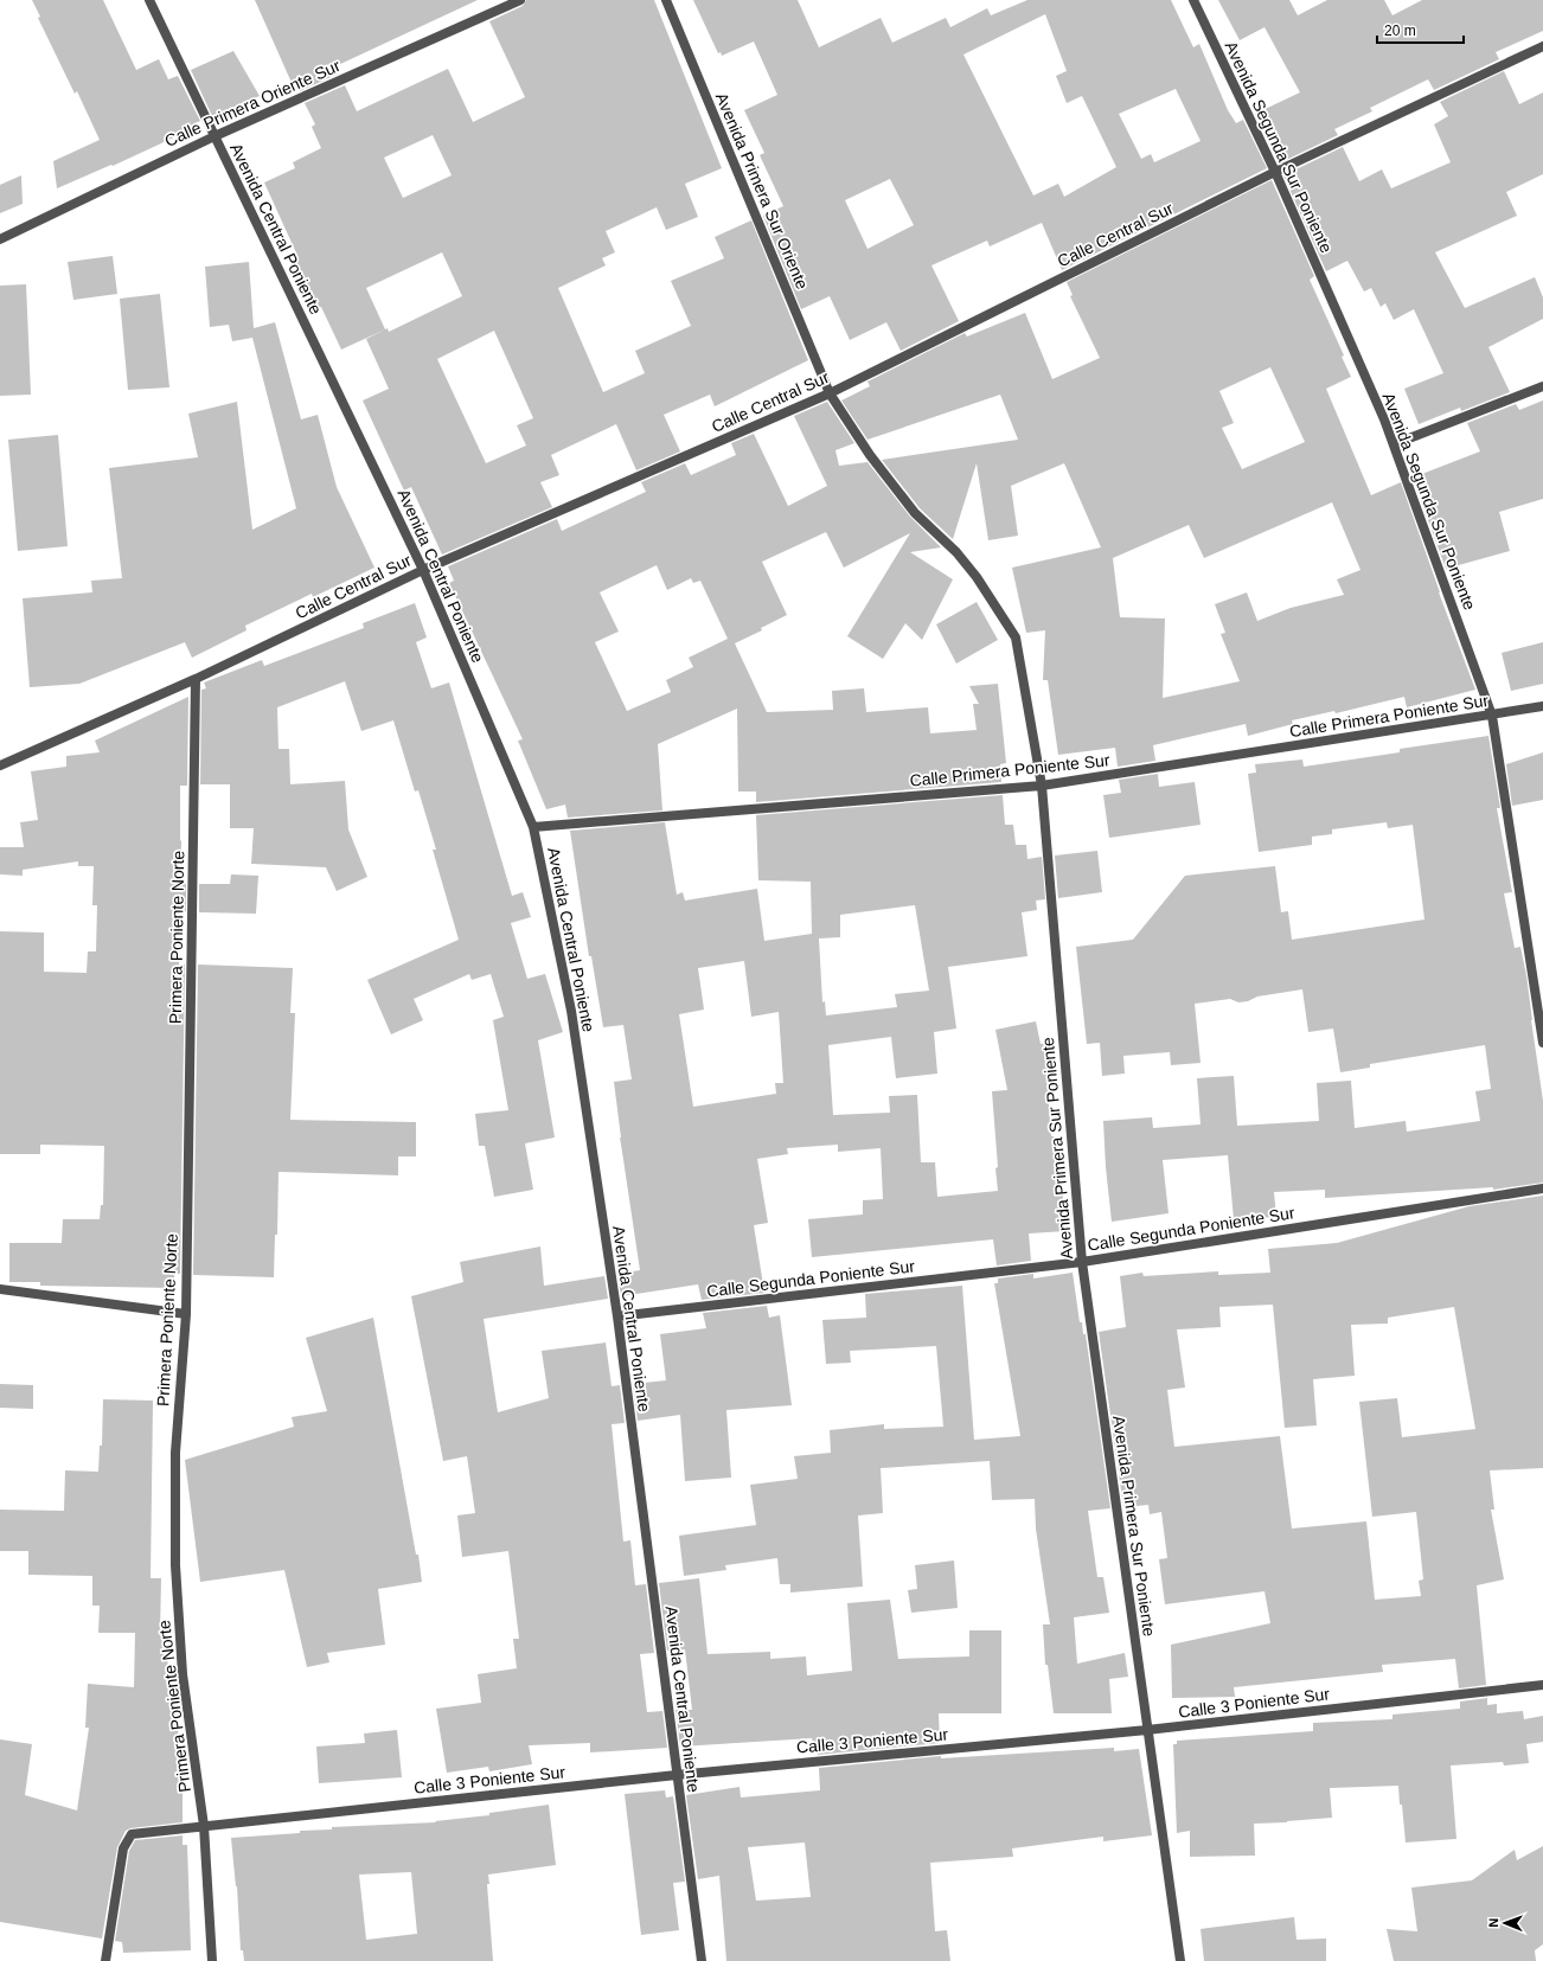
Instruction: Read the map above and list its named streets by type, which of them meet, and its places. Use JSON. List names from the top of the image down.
{
  "streets": {
    "street": [
      "Calle Primera Oriente Sur",
      "Avenida Segunda Sur Poniente",
      "Avenida Primera Sur Oriente",
      "Avenida Central Poniente",
      "Calle Central Sur",
      "Calle Primera Poniente Sur",
      "Primera Poniente Norte",
      "Avenida Primera Sur Poniente",
      "Calle Segunda Poniente Sur",
      "Calle 3 Poniente Sur"
    ]
  },
  "crossings": [
    ["Calle Primera Oriente Sur", "Avenida Central Poniente"],
    ["Avenida Segunda Sur Poniente", "Calle Central Sur"],
    ["Avenida Segunda Sur Poniente", "Calle Primera Poniente Sur"],
    ["Avenida Primera Sur Oriente", "Calle Central Sur"],
    ["Avenida Primera Sur Oriente", "Avenida Primera Sur Poniente"],
    ["Avenida Central Poniente", "Calle Central Sur"],
    ["Avenida Central Poniente", "Calle Primera Poniente Sur"],
    ["Avenida Central Poniente", "Calle Segunda Poniente Sur"],
    ["Avenida Central Poniente", "Calle 3 Poniente Sur"],
    ["Calle Central Sur", "Primera Poniente Norte"],
    ["Calle Central Sur", "Avenida Primera Sur Poniente"],
    ["Calle Primera Poniente Sur", "Avenida Primera Sur Poniente"],
    ["Primera Poniente Norte", "Calle 3 Poniente Sur"],
    ["Avenida Primera Sur Poniente", "Calle Segunda Poniente Sur"],
    ["Avenida Primera Sur Poniente", "Calle 3 Poniente Sur"]
  ],
  "scale_bar": "20 m",
  "north": "left"
}
